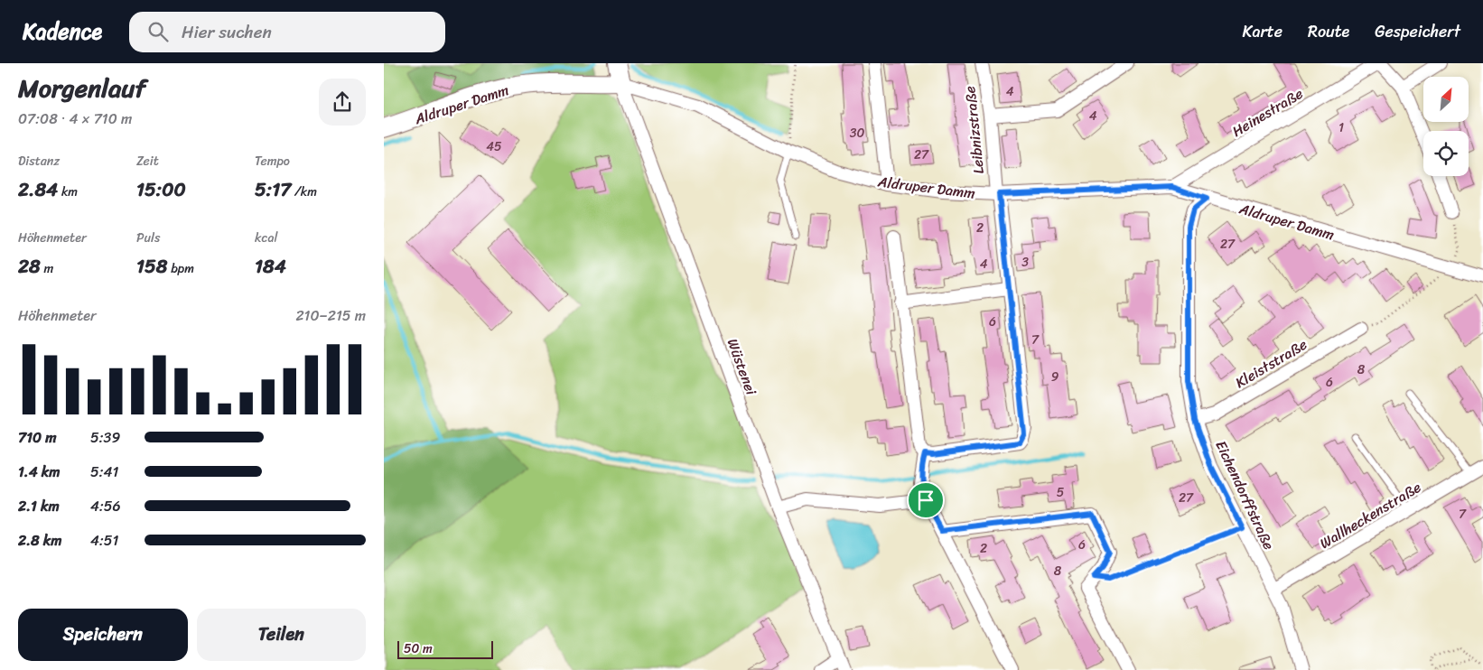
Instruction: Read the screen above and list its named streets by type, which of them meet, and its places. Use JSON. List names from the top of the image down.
{
  "streets": {
    "street": [
      "Aldruper Damm",
      "Heinestraße",
      "Leibnizstraße",
      "Kleiststraße",
      "Wüstenei",
      "Eichendorffstraße",
      "Wallheckenstraße"
    ]
  },
  "crossings": [
    ["Aldruper Damm", "Heinestraße"],
    ["Aldruper Damm", "Leibnizstraße"],
    ["Aldruper Damm", "Wüstenei"],
    ["Aldruper Damm", "Eichendorffstraße"],
    ["Kleiststraße", "Eichendorffstraße"],
    ["Eichendorffstraße", "Wallheckenstraße"]
  ],
  "house_numbers": [
    "4",
    "4",
    "1",
    "30",
    "45",
    "27",
    "2",
    "27",
    "3",
    "4",
    "6",
    "7",
    "8",
    "9",
    "6",
    "5",
    "27",
    "7",
    "6",
    "2",
    "8"
  ],
  "scale_bar": "50 m",
  "north": "top right",
  "page": {
    "header": "Kadence",
    "search": "Hier suchen",
    "nav": ["Karte", "Route", "Gespeichert"],
    "heading": ["Morgenlauf", "07:08 · 4 × 710 m"],
    "stats": [
      ["Distanz", "2.84 km"],
      ["Zeit", "15:00"],
      ["Tempo", "5:17 /km"],
      ["Höhenmeter", "28 m"],
      ["Puls", "158 bpm"],
      ["kcal", "184"]
    ],
    "chart": ["Höhenmeter", "210–215 m"],
    "list": [
      {
        "name": "710 m",
        "note": "5:39"
      },
      {
        "name": "1.4 km",
        "note": "5:41"
      },
      {
        "name": "2.1 km",
        "note": "4:56"
      },
      {
        "name": "2.8 km",
        "note": "4:51"
      }
    ],
    "buttons": ["Speichern", "Teilen"],
    "scale": "50 m"
  }
}
